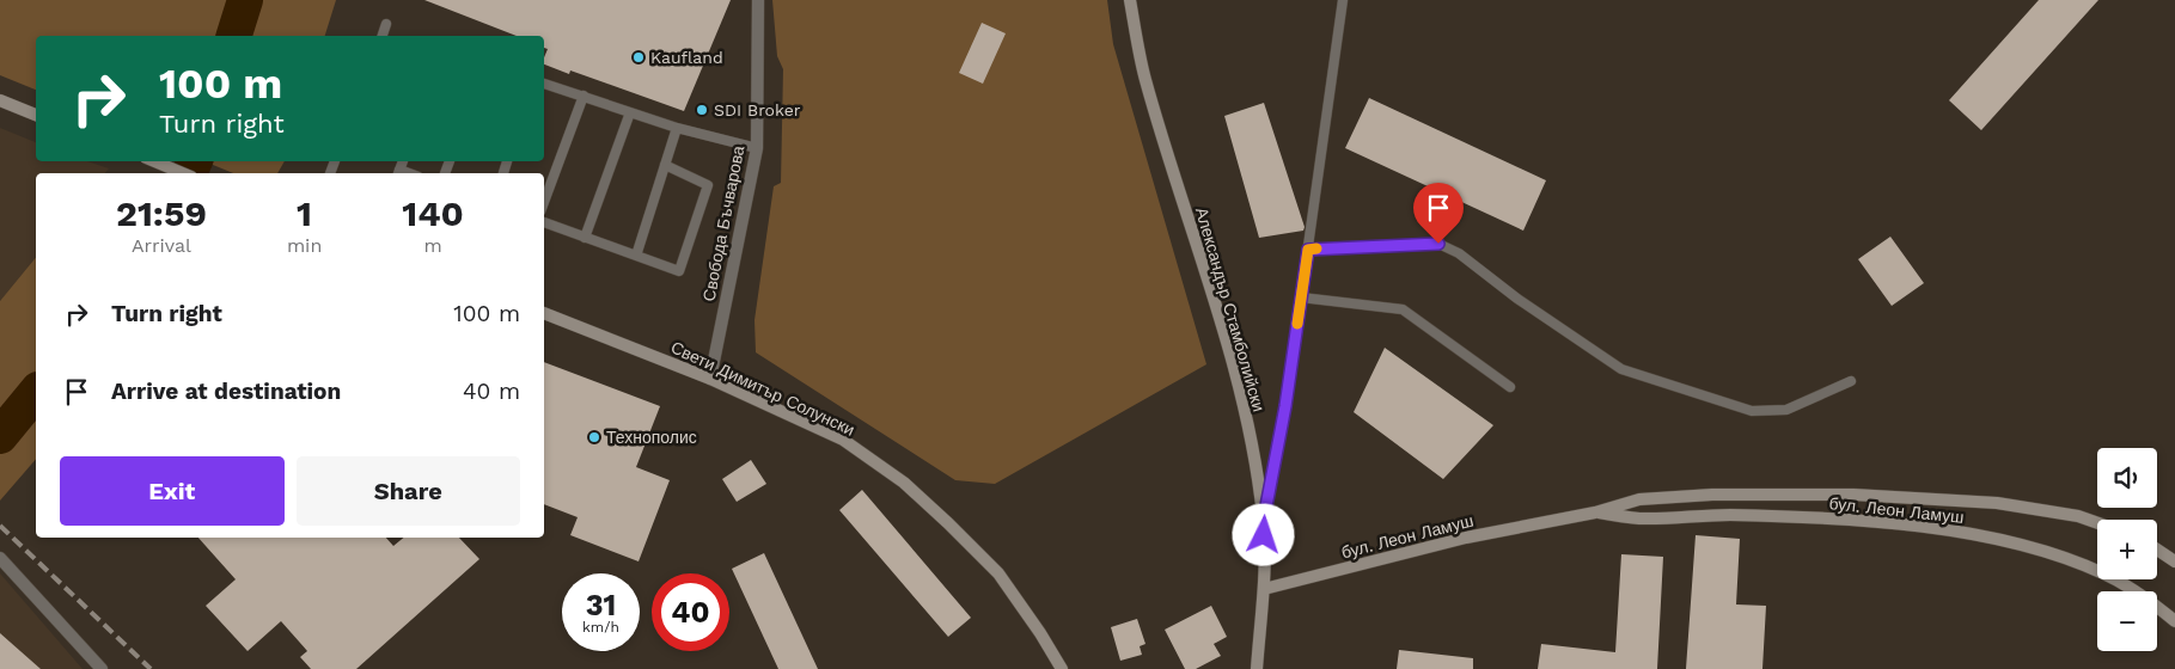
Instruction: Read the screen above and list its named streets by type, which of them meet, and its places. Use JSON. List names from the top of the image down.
{
  "streets": {
    "street": [
      "Свобода Бъчварова",
      "Александър Стамболийски",
      "Свети Димитър Солунски",
      "бул. Леон Ламуш"
    ]
  },
  "crossings": [
    ["Свобода Бъчварова", "Свети Димитър Солунски"],
    ["Александър Стамболийски", "бул. Леон Ламуш"]
  ],
  "places": ["Kaufland", "SDI Broker", "Технополис"],
  "page": {
    "turn": ["100 m", "Turn right"],
    "eta": [
      "21:59",
      "Arrival",
      "1",
      "min",
      "140",
      "m"
    ],
    "list": [
      {
        "name": "Turn right",
        "value": "100 m"
      },
      {
        "name": "Arrive at destination",
        "value": "40 m"
      }
    ],
    "buttons": ["Exit", "Share"],
    "map_buttons": ["+", "−"],
    "speed": "31 km/h",
    "limit": "40"
  }
}
